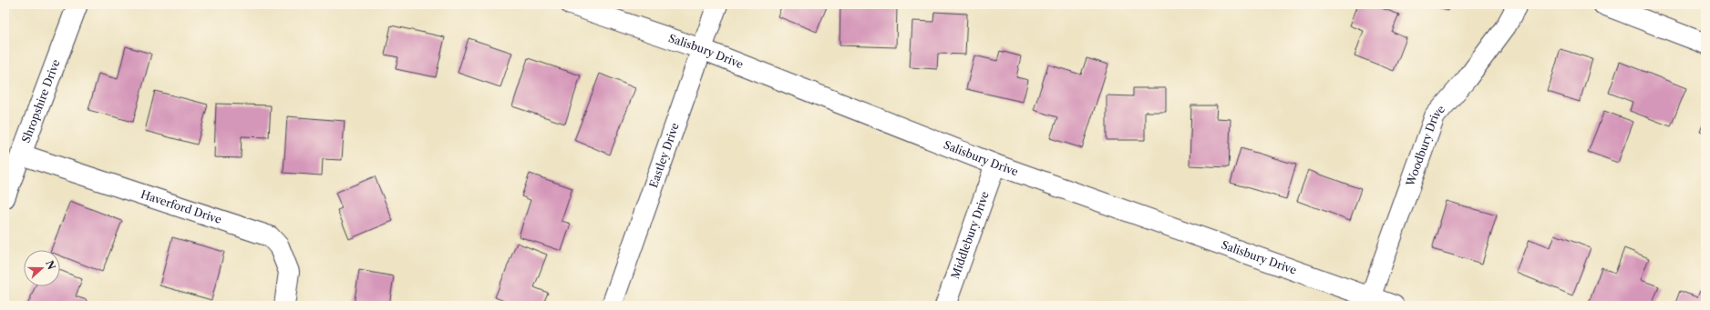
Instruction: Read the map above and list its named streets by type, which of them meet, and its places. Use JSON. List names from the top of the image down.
{
  "streets": {
    "street": [
      "Salisbury Drive",
      "Shropshire Drive",
      "Woodbury Drive",
      "Eastley Drive",
      "Haverford Drive",
      "Middlebury Drive"
    ]
  },
  "crossings": [
    ["Salisbury Drive", "Woodbury Drive"],
    ["Salisbury Drive", "Eastley Drive"],
    ["Salisbury Drive", "Middlebury Drive"],
    ["Shropshire Drive", "Haverford Drive"]
  ],
  "north": "right"
}
